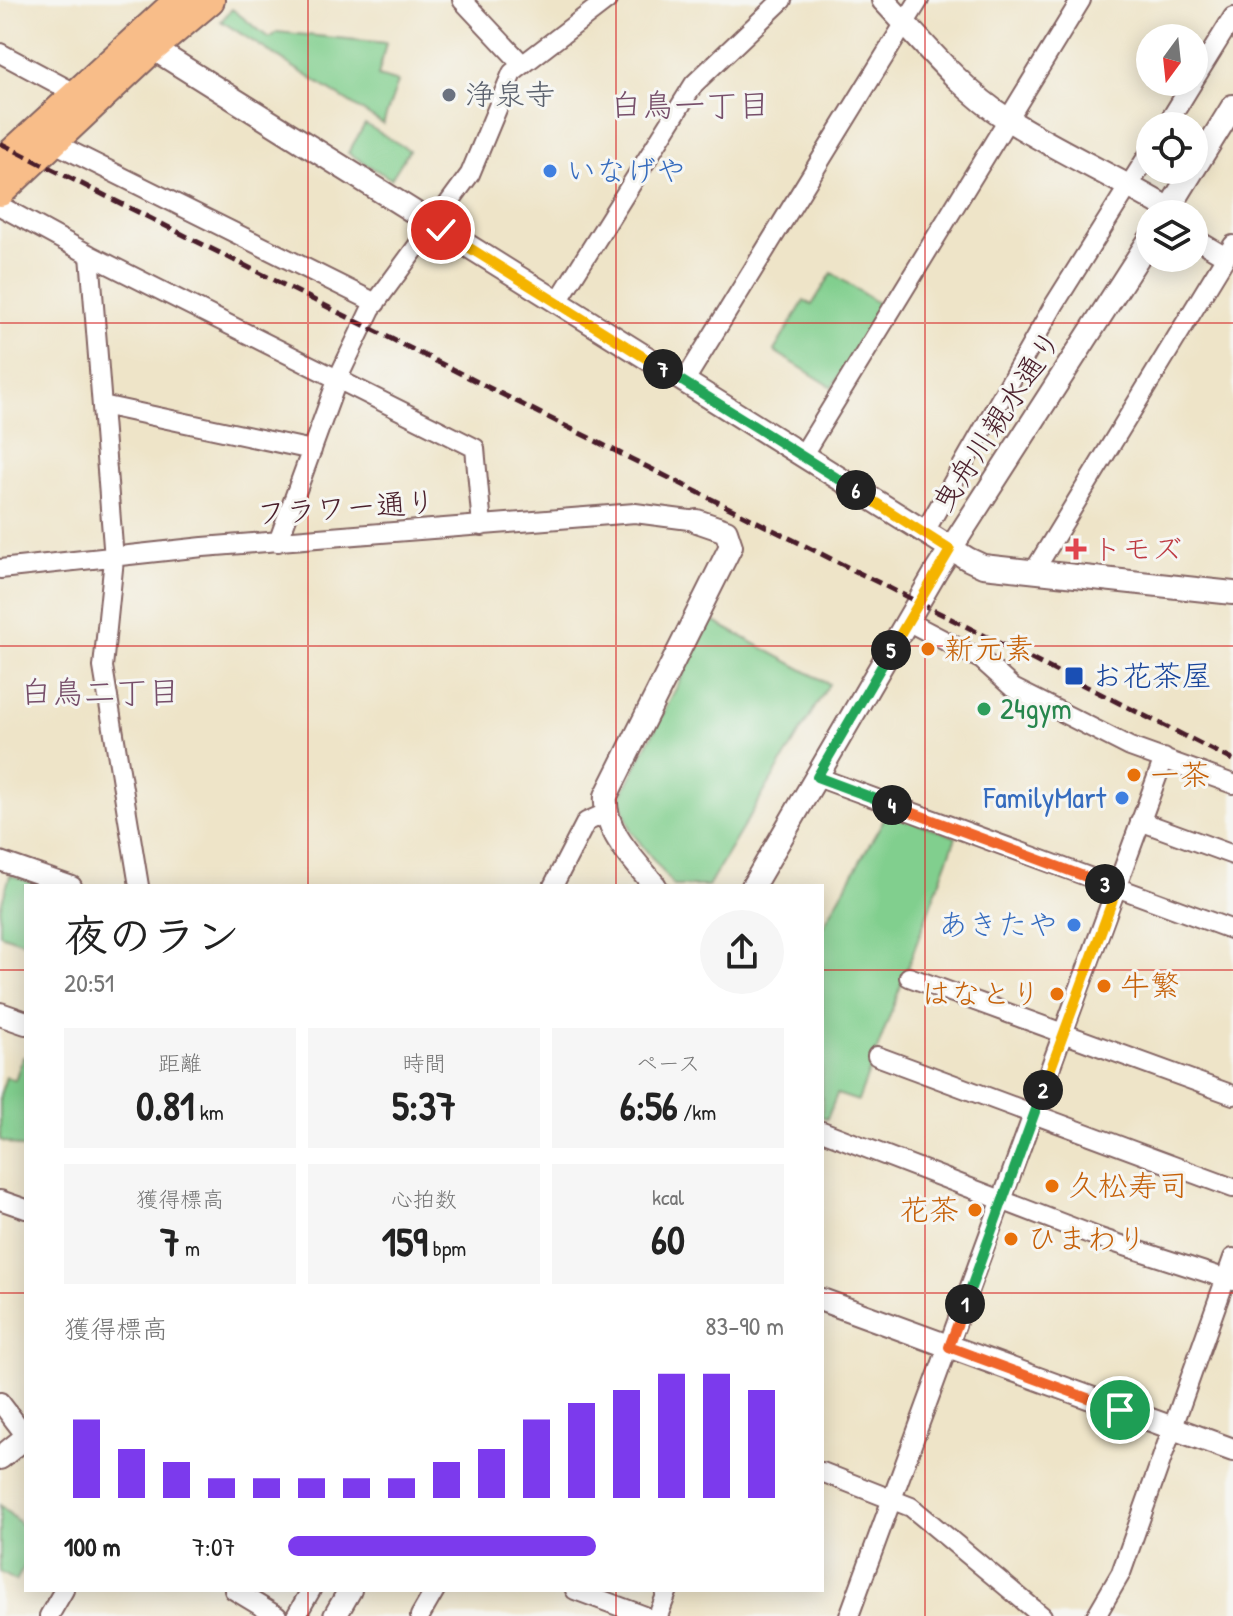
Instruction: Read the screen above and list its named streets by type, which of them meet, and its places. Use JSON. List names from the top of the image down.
{
  "streets": {
    "street": ["曳舟川親水通り", "フラワー通り"]
  },
  "districts": ["白鳥一丁目", "白鳥二丁目"],
  "places": {
    "other": [
      "浄泉寺",
      "いなげや",
      "新元素",
      "24gym",
      "一茶",
      "FamilyMart",
      "あきたや",
      "牛繁",
      "はなとり",
      "久松寿司",
      "花茶",
      "ひまわり"
    ],
    "health": ["トモズ"],
    "transit": ["お花茶屋"]
  },
  "north": "bottom",
  "page": {
    "pins": [
      "7",
      "6",
      "5",
      "4",
      "3",
      "2",
      "1"
    ],
    "heading": ["夜のラン", "20:51"],
    "stats": [
      ["距離", "0.81 km"],
      ["時間", "5:37"],
      ["ペース", "6:56 /km"],
      ["獲得標高", "7 m"],
      ["心拍数", "159 bpm"],
      ["kcal", "60"]
    ],
    "chart": ["獲得標高", "83–90 m"],
    "list": [
      {
        "name": "100 m",
        "note": "7:07"
      }
    ]
  }
}
